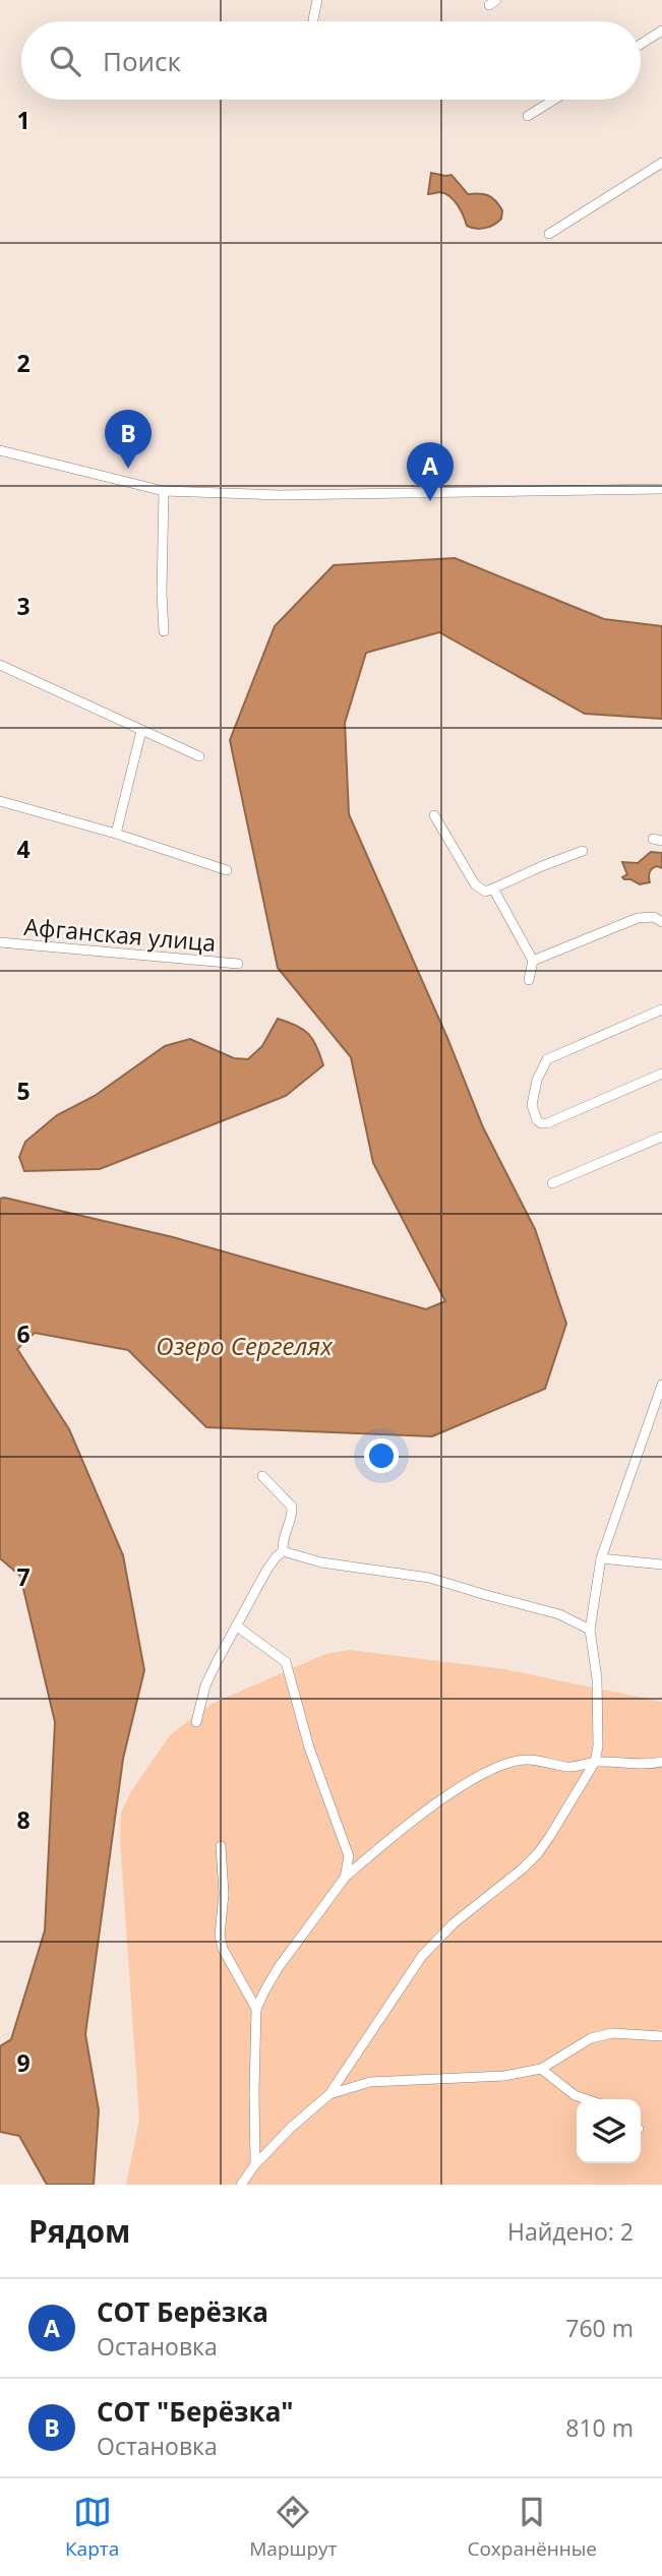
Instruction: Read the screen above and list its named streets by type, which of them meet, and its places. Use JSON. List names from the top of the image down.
{
  "streets": {
    "street": ["Афганская улица"]
  },
  "water": ["Озеро Сергелях"],
  "page": {
    "search": "Поиск",
    "pins": ["B", "A"],
    "heading": ["Рядом", "Найдено: 2"],
    "list": [
      {
        "mark": "A",
        "name": "СОТ Берёзка",
        "note": "Остановка",
        "value": "760 m"
      },
      {
        "mark": "B",
        "name": "СОТ \"Берёзка\"",
        "note": "Остановка",
        "value": "810 m"
      }
    ],
    "nav": ["Карта", "Маршрут", "Сохранённые"]
  },
  "grid": {
    "rows": [
      "1",
      "2",
      "3",
      "4",
      "5",
      "6",
      "7",
      "8",
      "9"
    ]
  }
}
